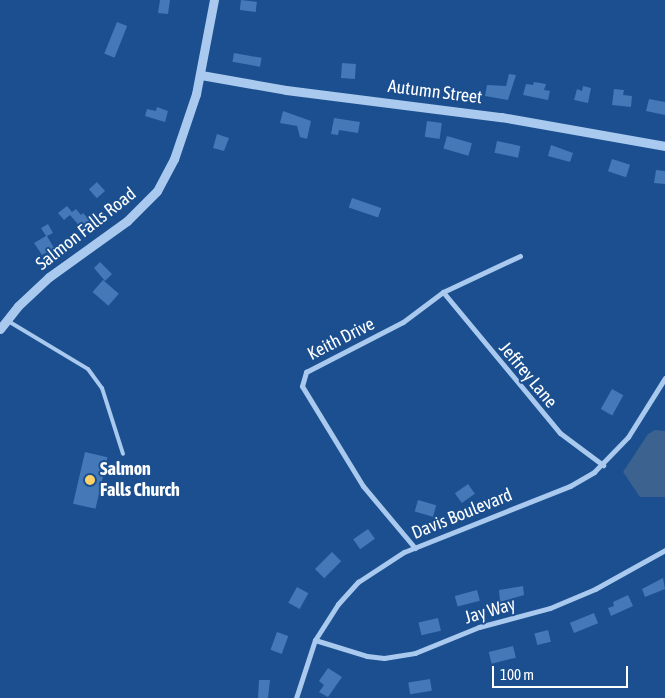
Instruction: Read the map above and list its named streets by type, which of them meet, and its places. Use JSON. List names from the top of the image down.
{
  "streets": {
    "street": [
      "Autumn Street",
      "Salmon Falls Road",
      "Keith Drive",
      "Jeffrey Lane",
      "Davis Boulevard",
      "Jay Way"
    ]
  },
  "crossings": [
    ["Autumn Street", "Salmon Falls Road"],
    ["Keith Drive", "Jeffrey Lane"],
    ["Keith Drive", "Davis Boulevard"],
    ["Jeffrey Lane", "Davis Boulevard"],
    ["Davis Boulevard", "Jay Way"]
  ],
  "places": ["Salmon Falls Church"],
  "scale_bar": "100 m"
}
